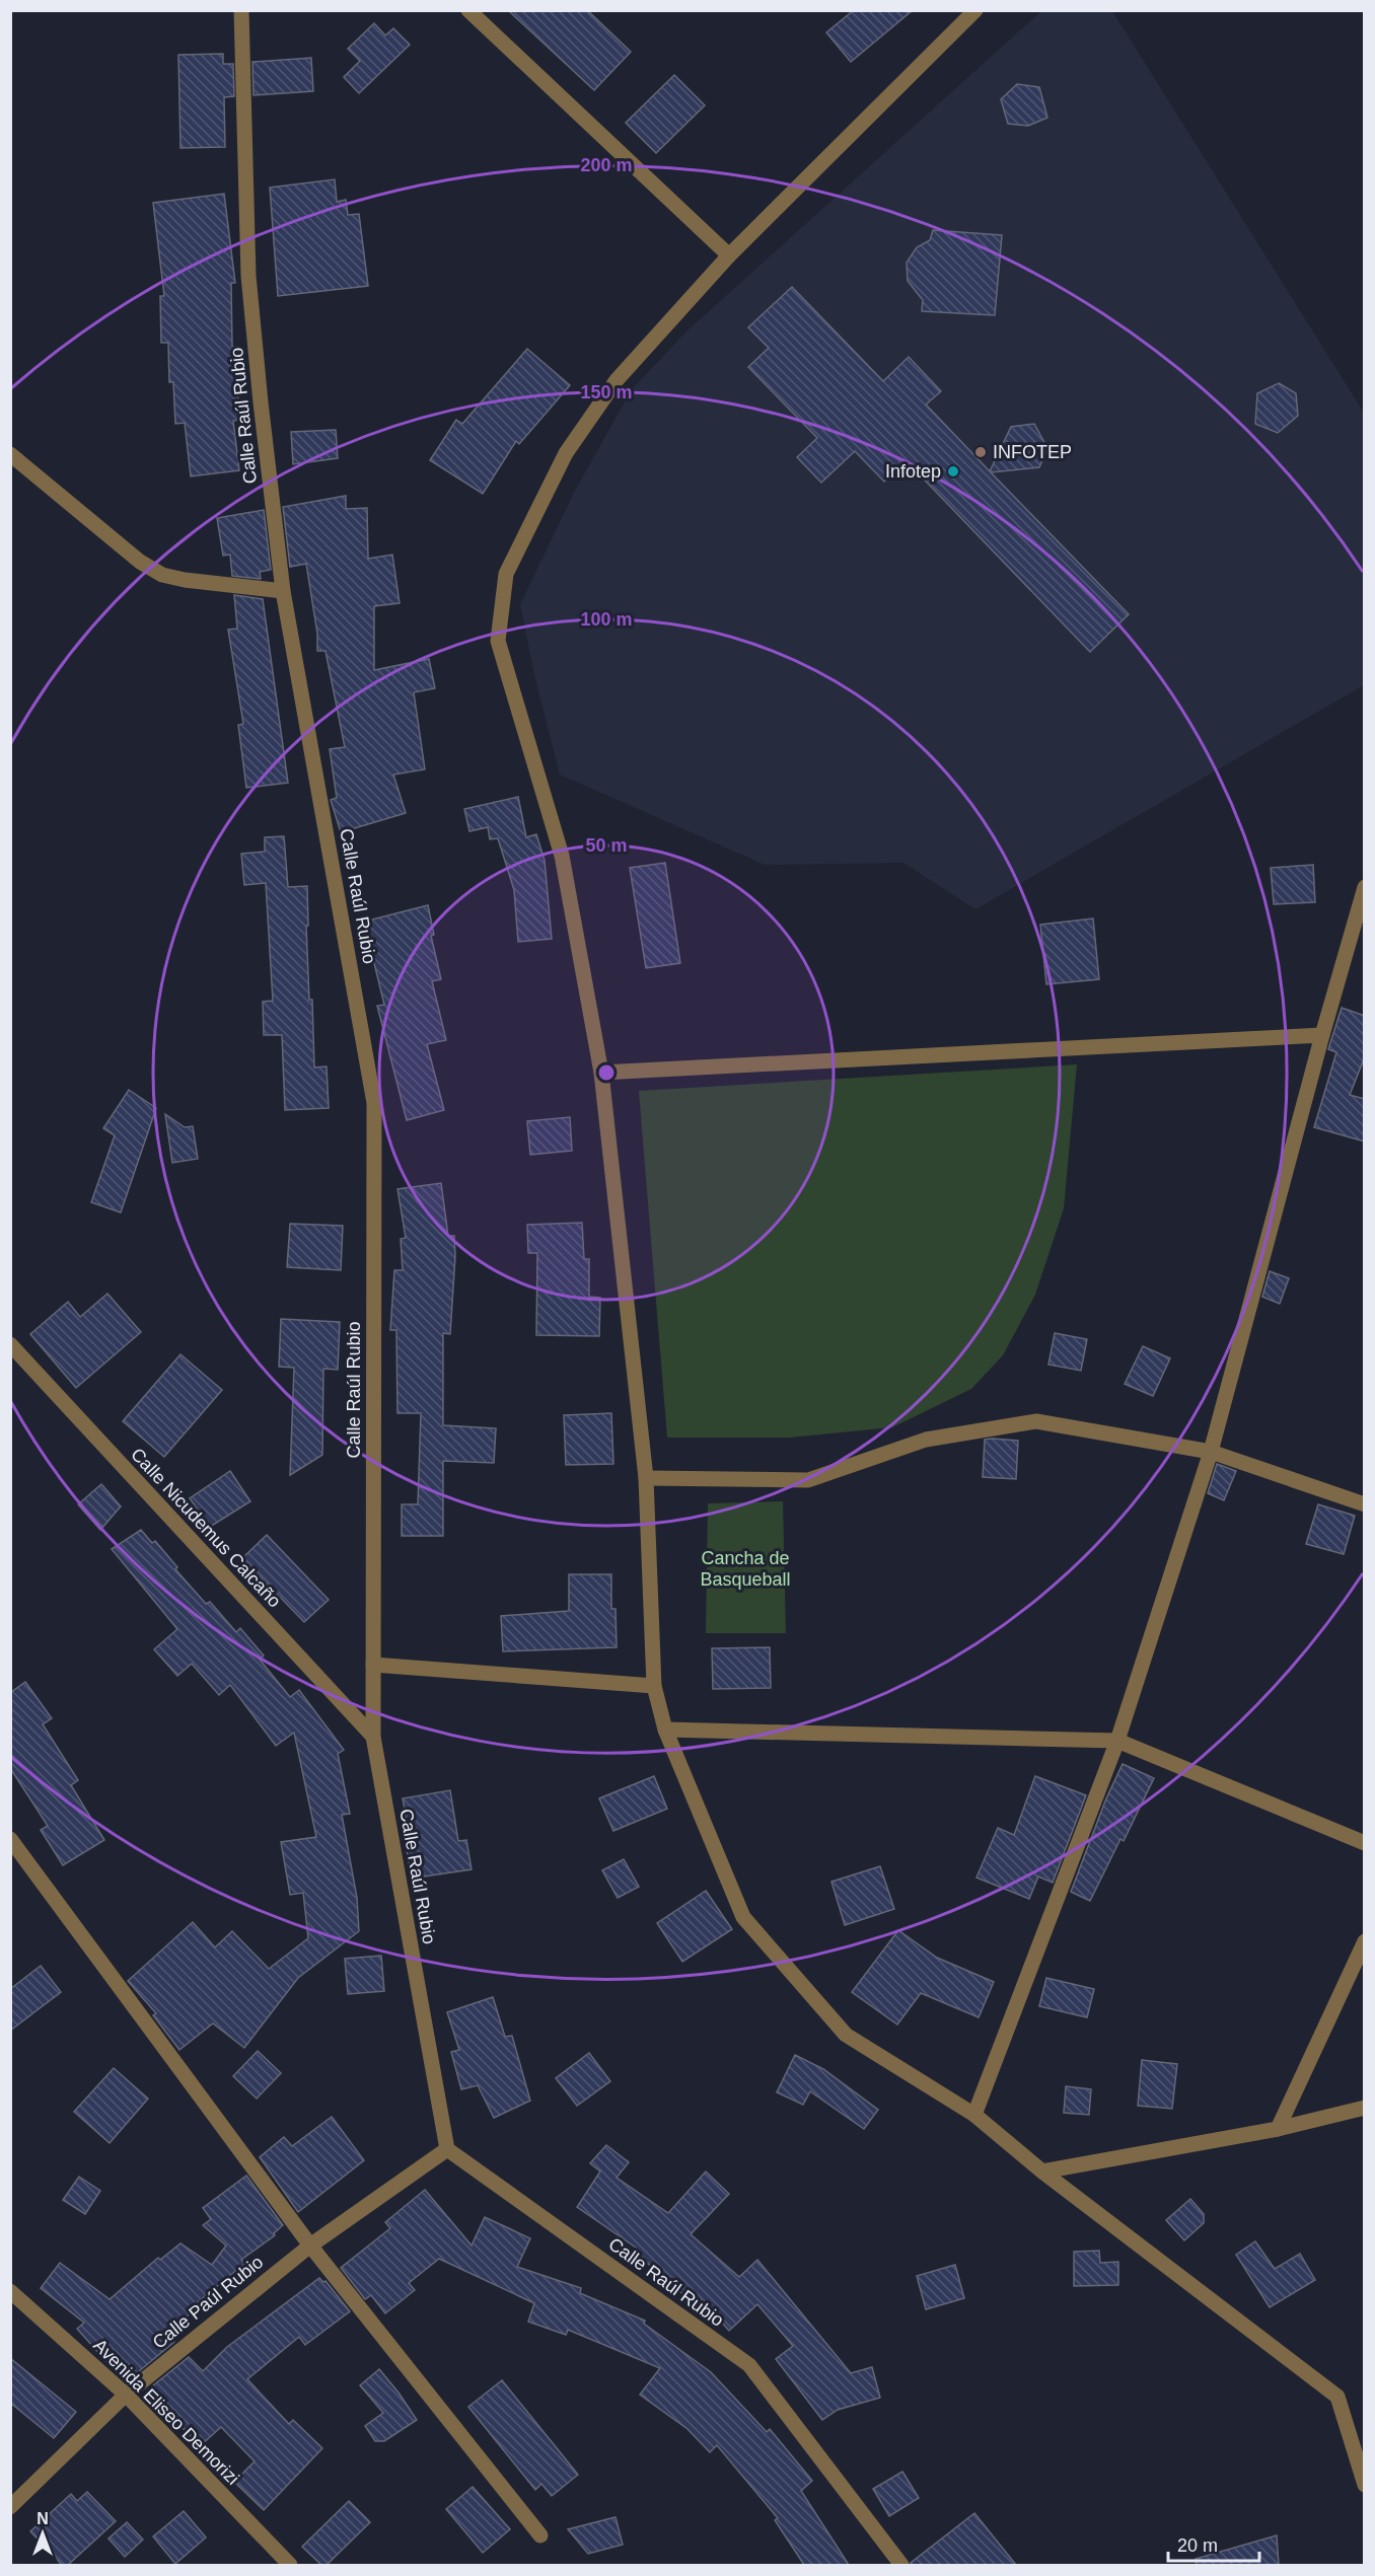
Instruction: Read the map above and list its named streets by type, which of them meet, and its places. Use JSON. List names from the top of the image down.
{
  "streets": {
    "street": [
      "Calle Raúl Rubio",
      "Calle Nicudemus Calcaño",
      "Calle Paúl Rubio",
      "Avenida Eliseo Demorizi"
    ]
  },
  "crossings": [
    ["Calle Raúl Rubio", "Calle Nicudemus Calcaño"],
    ["Calle Raúl Rubio", "Calle Paúl Rubio"],
    ["Calle Paúl Rubio", "Avenida Eliseo Demorizi"]
  ],
  "parks": ["Cancha de Basqueball"],
  "places": ["INFOTEP", "Infotep"],
  "scale_bar": "20 m",
  "north": "top",
  "rings": [
    "200 m",
    "150 m",
    "100 m",
    "50 m"
  ]
}
